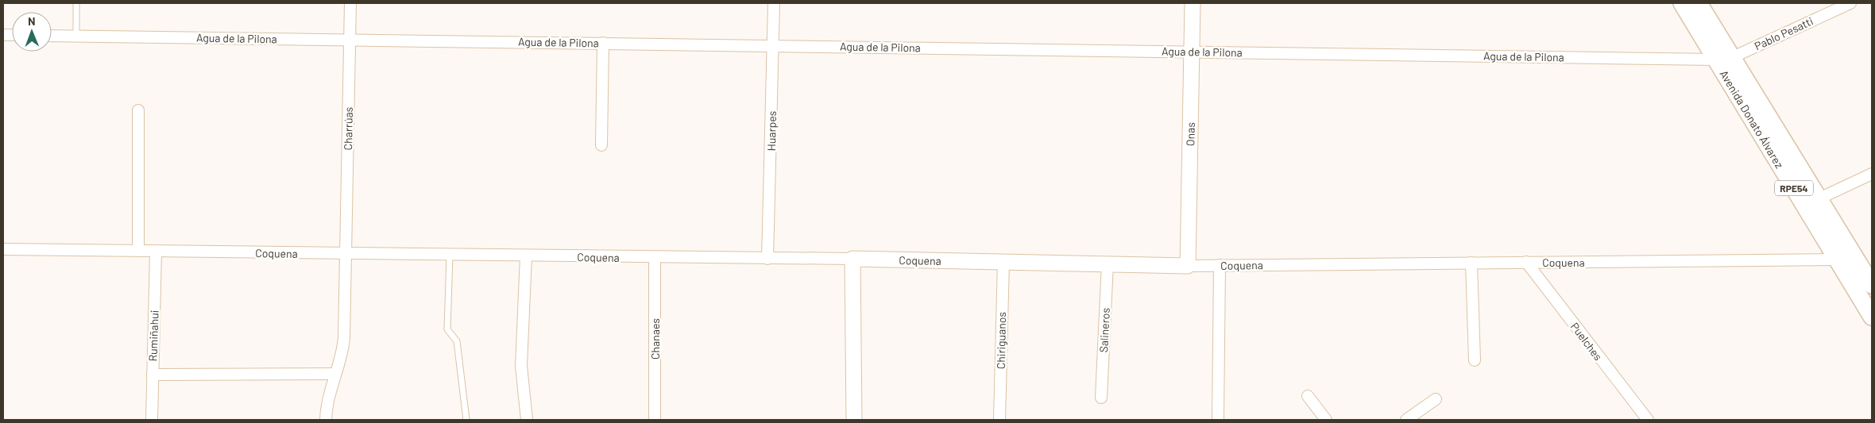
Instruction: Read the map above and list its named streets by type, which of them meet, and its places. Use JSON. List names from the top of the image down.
{
  "streets": {
    "main road": [
      "Avenida Donato Álvarez",
      "Onas",
      "RPE54",
      "Coquena"
    ],
    "street": [
      "Pablo Pesatti",
      "Agua de la Pilona",
      "Charrúas",
      "Huarpes",
      "Salineros",
      "Rumiñahui",
      "Chanaes",
      "Chiriguanos",
      "Puelches"
    ]
  },
  "crossings": [
    ["Pablo Pesatti", "Agua de la Pilona"],
    ["Pablo Pesatti", "Avenida Donato Álvarez"],
    ["Agua de la Pilona", "Avenida Donato Álvarez"],
    ["Agua de la Pilona", "Charrúas"],
    ["Agua de la Pilona", "Huarpes"],
    ["Agua de la Pilona", "Onas"],
    ["Avenida Donato Álvarez", "Coquena"],
    ["Charrúas", "Coquena"],
    ["Huarpes", "Coquena"],
    ["Onas", "Coquena"],
    ["Coquena", "Salineros"],
    ["Coquena", "Rumiñahui"],
    ["Coquena", "Chanaes"],
    ["Coquena", "Chiriguanos"],
    ["Coquena", "Puelches"]
  ],
  "north": "top"
}
